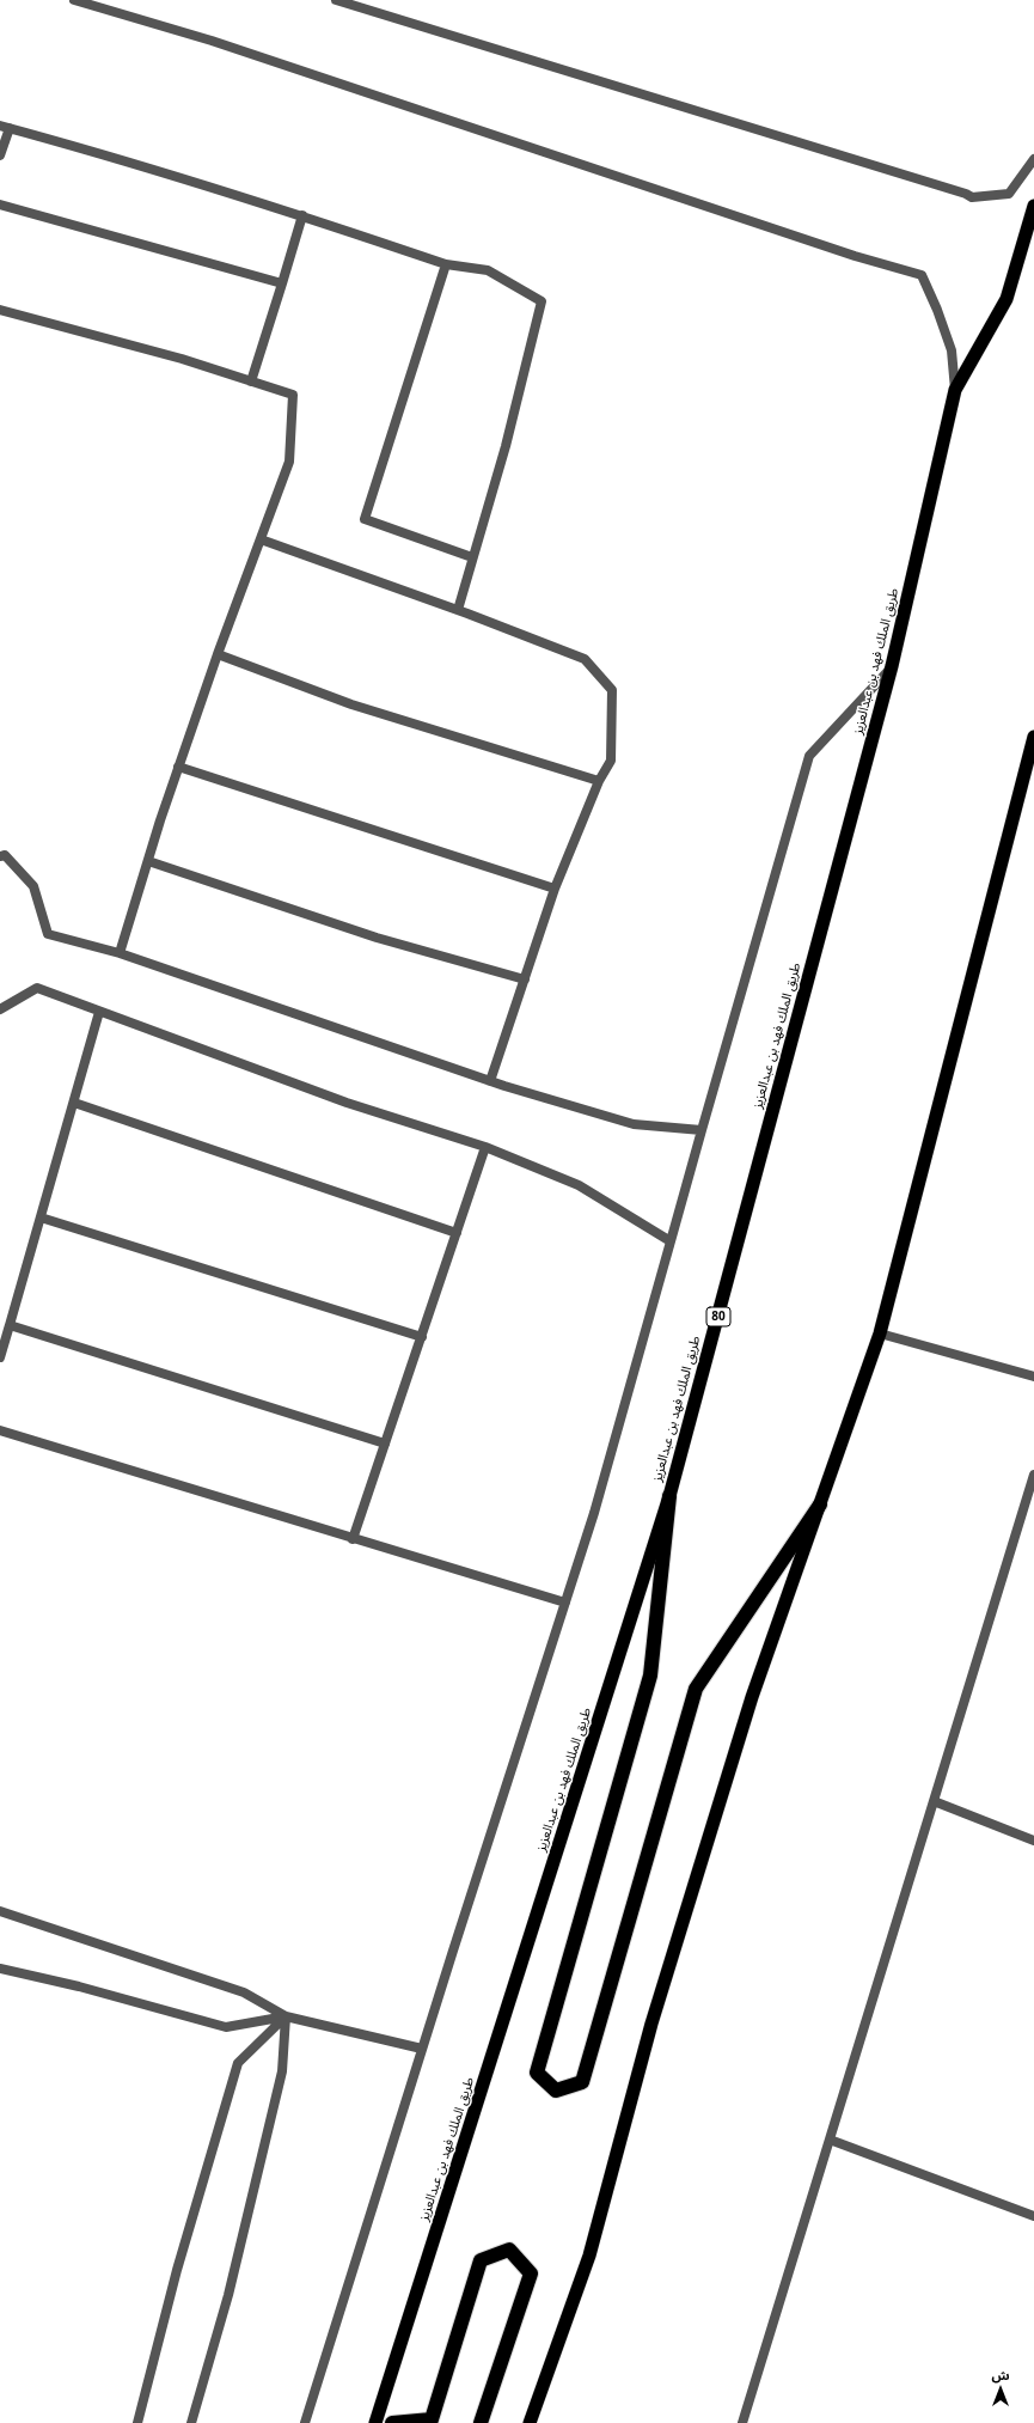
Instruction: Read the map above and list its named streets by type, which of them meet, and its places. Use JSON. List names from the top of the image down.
{
  "streets": {
    "highway": ["طريق الملك فهد بن عبدالعزيز", "80"]
  },
  "north": "top"
}
